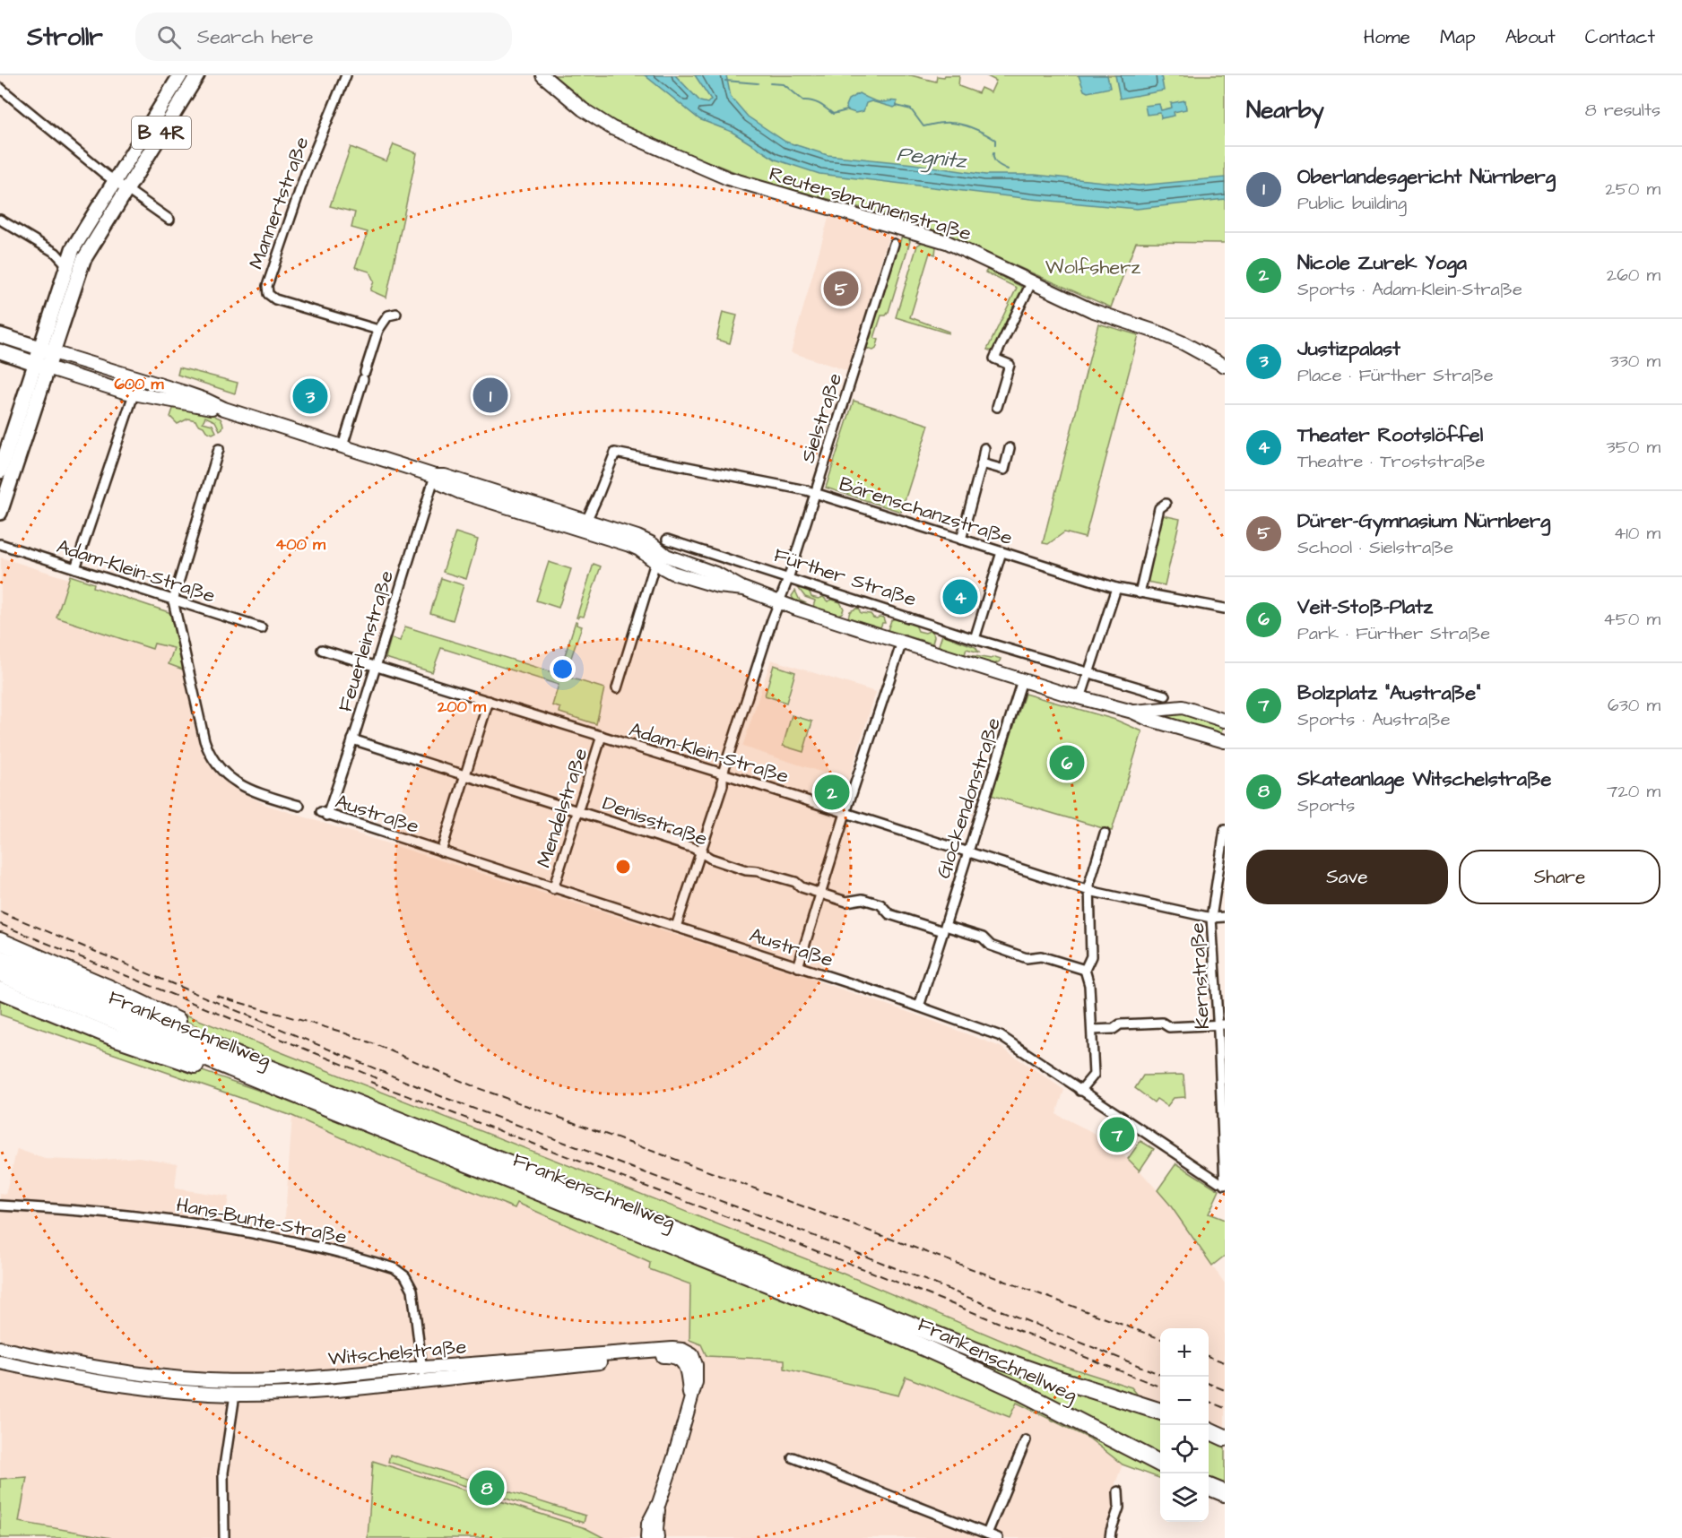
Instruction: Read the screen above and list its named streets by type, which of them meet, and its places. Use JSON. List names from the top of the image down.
{
  "streets": {
    "highway": ["Frankenschnellweg"],
    "main road": ["B 4R"],
    "street": [
      "Mannertstraße",
      "Reutersbrunnenstraße",
      "Sielstraße",
      "Bärenschanzstraße",
      "Adam-Klein-Straße",
      "Fürther Straße",
      "Feuerleinstraße",
      "Glockendonstraße",
      "Mendelstraße",
      "Austraße",
      "Denisstraße",
      "Kernstraße",
      "Hans-Bunte-Straße",
      "Witschelstraße"
    ]
  },
  "crossings": [
    ["Sielstraße", "Bärenschanzstraße"],
    ["Sielstraße", "Adam-Klein-Straße"],
    ["Sielstraße", "Fürther Straße"],
    ["Sielstraße", "Austraße"],
    ["Sielstraße", "Denisstraße"],
    ["Adam-Klein-Straße", "Feuerleinstraße"],
    ["Adam-Klein-Straße", "Glockendonstraße"],
    ["Adam-Klein-Straße", "Mendelstraße"],
    ["Adam-Klein-Straße", "Kernstraße"],
    ["Feuerleinstraße", "Austraße"],
    ["Feuerleinstraße", "Denisstraße"],
    ["Glockendonstraße", "Austraße"],
    ["Glockendonstraße", "Denisstraße"],
    ["Mendelstraße", "Austraße"],
    ["Mendelstraße", "Denisstraße"],
    ["Austraße", "Kernstraße"],
    ["Hans-Bunte-Straße", "Witschelstraße"]
  ],
  "water": ["Pegnitz"],
  "parks": ["Wolfsherz"],
  "page": {
    "header": "Strollr",
    "search": "Search here",
    "nav": [
      "Home",
      "Map",
      "About",
      "Contact"
    ],
    "heading": ["Nearby", "8 results"],
    "list": [
      {
        "mark": "1",
        "name": "Oberlandesgericht Nürnberg",
        "note": "Public building",
        "value": "250 m"
      },
      {
        "mark": "2",
        "name": "Nicole Zurek Yoga",
        "note": "Sports · Adam-Klein-Straße",
        "value": "260 m"
      },
      {
        "mark": "3",
        "name": "Justizpalast",
        "note": "Place · Fürther Straße",
        "value": "330 m"
      },
      {
        "mark": "4",
        "name": "Theater Rootslöffel",
        "note": "Theatre · Troststraße",
        "value": "350 m"
      },
      {
        "mark": "5",
        "name": "Dürer-Gymnasium Nürnberg",
        "note": "School · Sielstraße",
        "value": "410 m"
      },
      {
        "mark": "6",
        "name": "Veit-Stoß-Platz",
        "note": "Park · Fürther Straße",
        "value": "450 m"
      },
      {
        "mark": "7",
        "name": "Bolzplatz \"Austraße\"",
        "note": "Sports · Austraße",
        "value": "630 m"
      },
      {
        "mark": "8",
        "name": "Skateanlage Witschelstraße",
        "note": "Sports",
        "value": "720 m"
      }
    ],
    "pins": [
      "5",
      "1",
      "3",
      "4",
      "6",
      "2",
      "7",
      "8"
    ],
    "buttons": ["Save", "Share"],
    "map_buttons": ["+", "−"]
  },
  "rings": ["600 m", "400 m", "200 m"]
}
